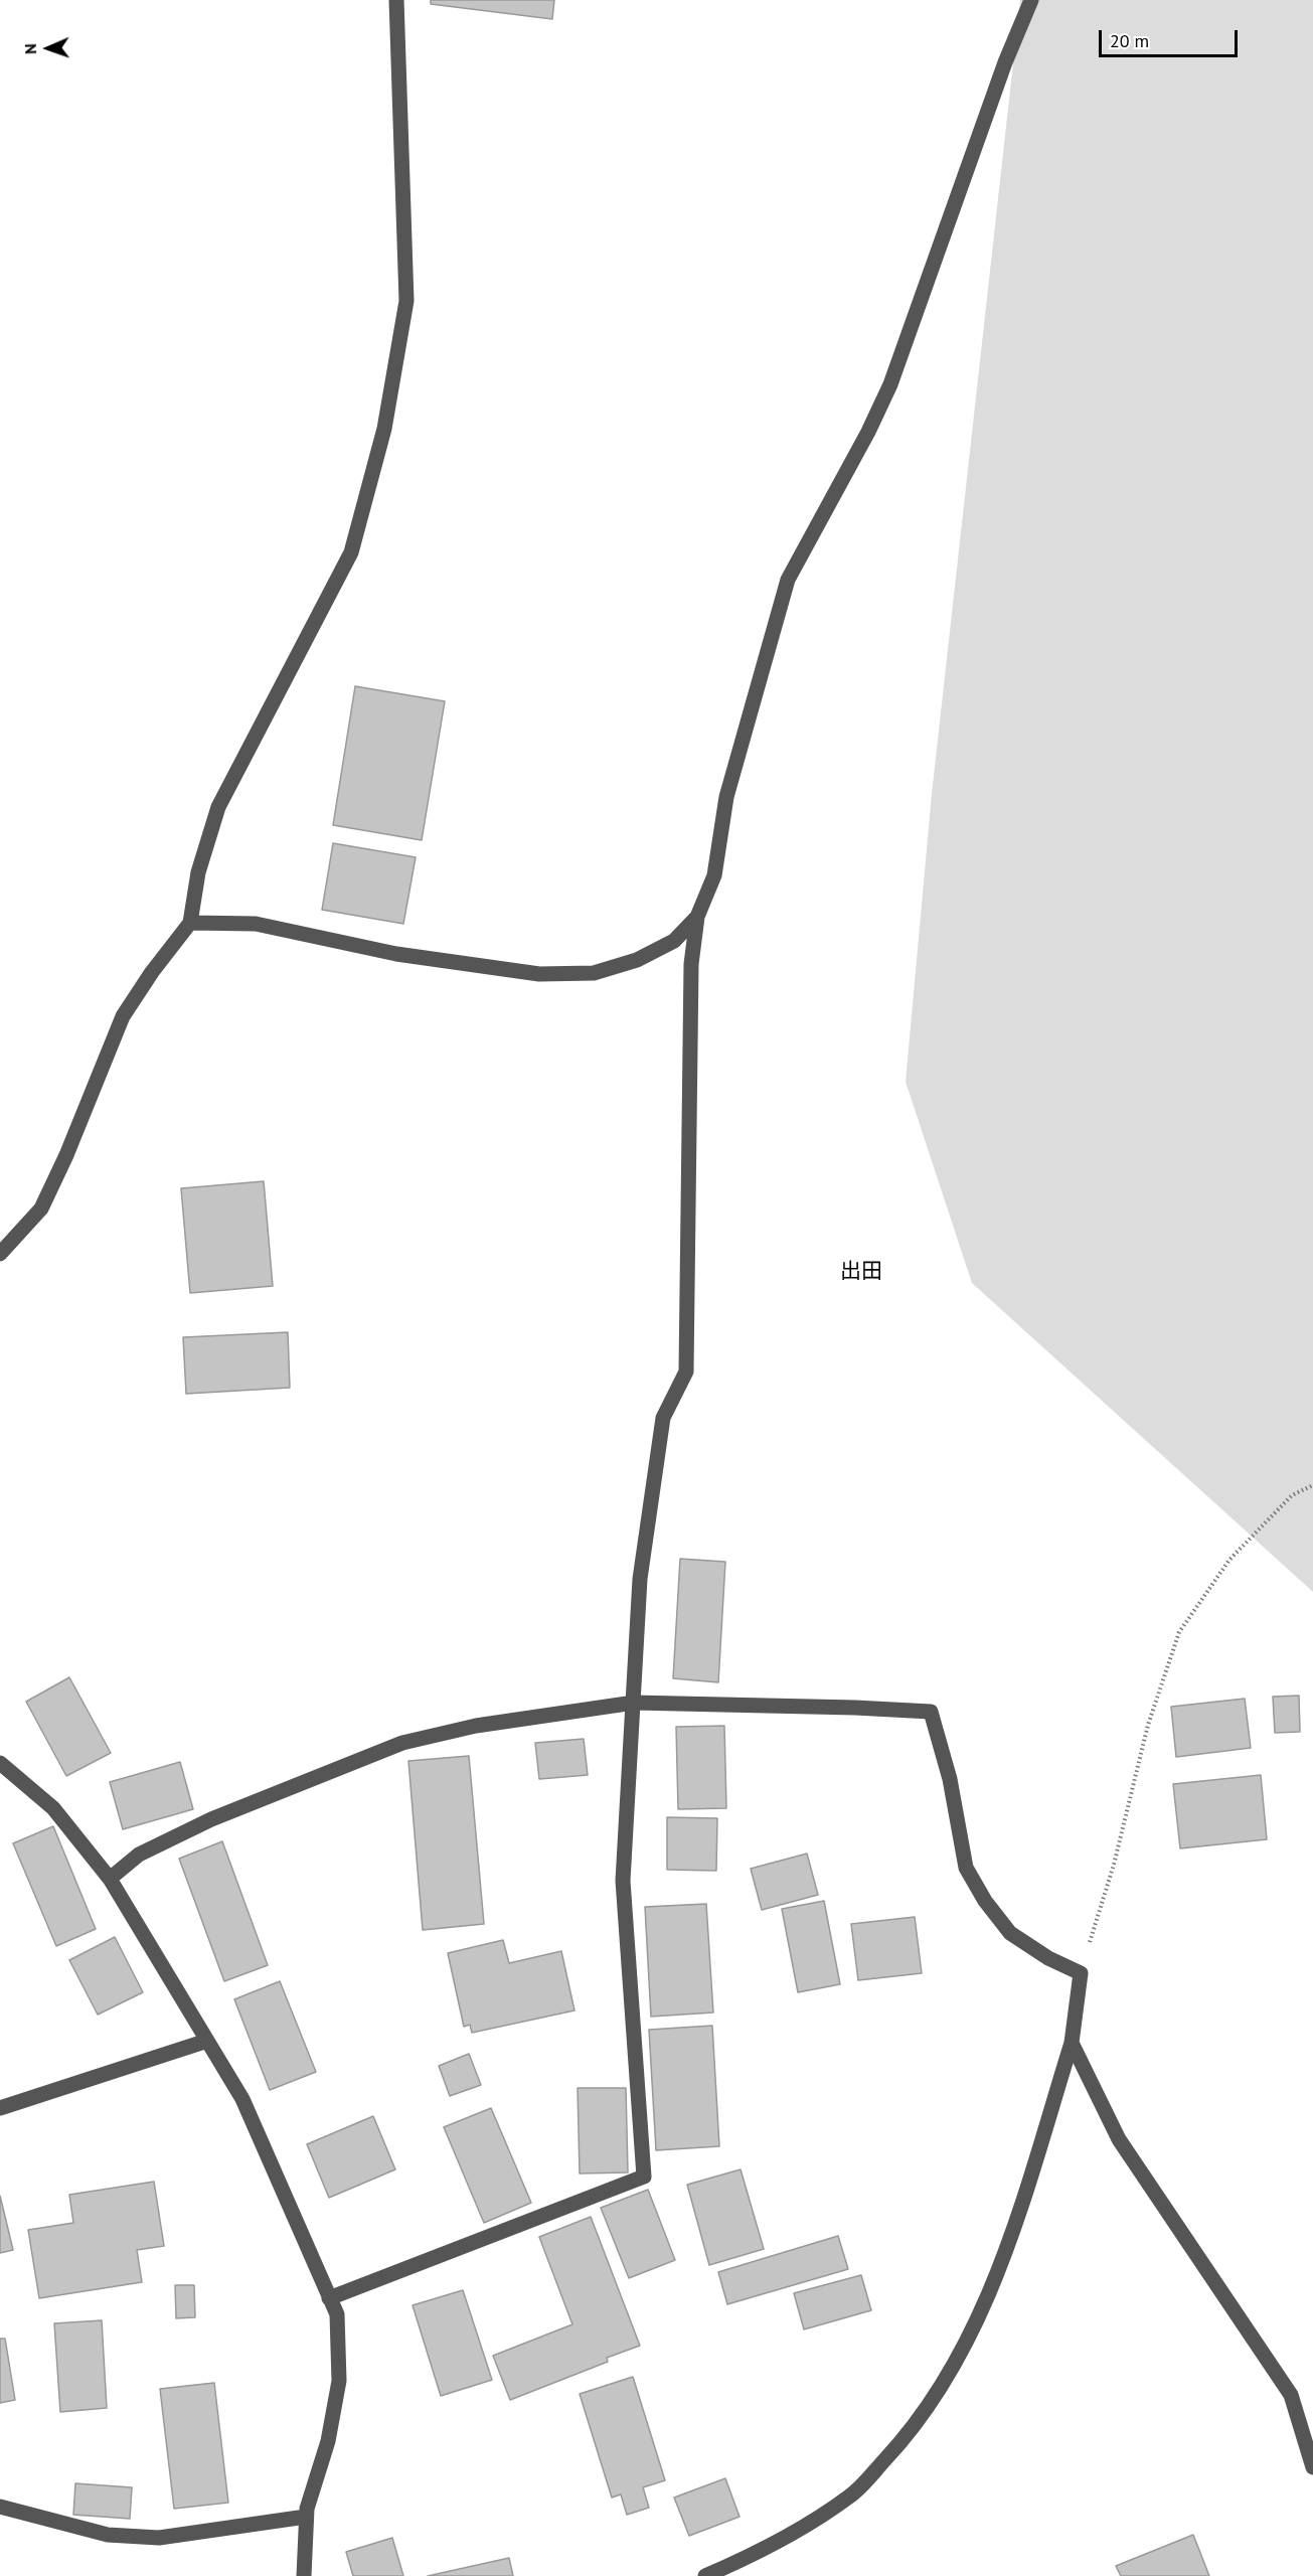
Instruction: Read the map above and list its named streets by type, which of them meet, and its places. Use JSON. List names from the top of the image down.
{
  "districts": ["出田"],
  "scale_bar": "20 m",
  "north": "left"
}
